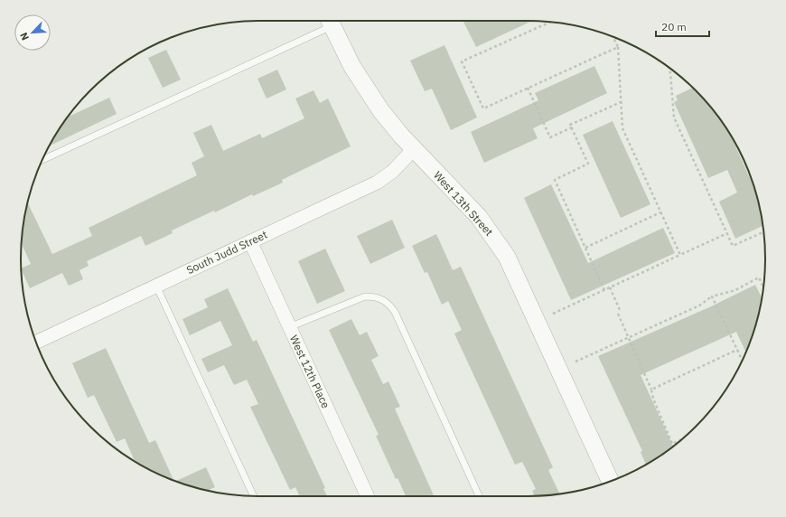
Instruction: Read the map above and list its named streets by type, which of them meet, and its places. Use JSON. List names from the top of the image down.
{
  "streets": {
    "street": ["West 13th Street", "South Judd Street", "West 12th Place"]
  },
  "crossings": [
    ["West 13th Street", "South Judd Street"],
    ["South Judd Street", "West 12th Place"]
  ],
  "scale_bar": "20 m",
  "north": "bottom left"
}
